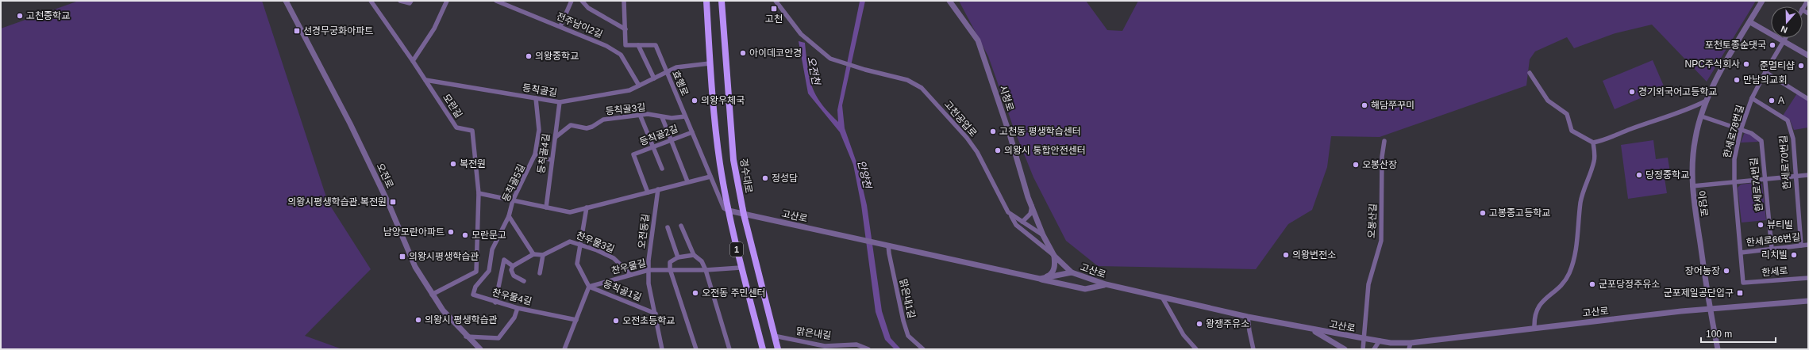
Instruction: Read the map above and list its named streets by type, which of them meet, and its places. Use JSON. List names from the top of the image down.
{
  "streets": {
    "main road": ["경수대로", "1"],
    "street": [
      "전주남이2길",
      "효행로",
      "등칙골길",
      "시청로",
      "모란길",
      "등칙골3길",
      "고천공업로",
      "한세로78번길",
      "등칙골2길",
      "등칙골4길",
      "한세로70번길",
      "오전로",
      "등칙골5길",
      "한세로74번길",
      "이당로",
      "고산로",
      "오봉산길",
      "오전동길",
      "한세로66번길",
      "찬우물3길",
      "찬우물길",
      "한세로",
      "등칙골1길",
      "찬우물4길",
      "맑은내1길",
      "맑은내길"
    ]
  },
  "crossings": [
    ["전주남이2길", "등칙골길"],
    ["효행로", "등칙골길"],
    ["효행로", "등칙골3길"],
    ["효행로", "등칙골2길"],
    ["효행로", "고산로"],
    ["효행로", "1"],
    ["등칙골길", "모란길"],
    ["등칙골길", "등칙골4길"],
    ["등칙골길", "등칙골5길"],
    ["등칙골길", "1"],
    ["시청로", "고천공업로"],
    ["시청로", "고산로"],
    ["모란길", "오전로"],
    ["등칙골3길", "등칙골4길"],
    ["한세로78번길", "한세로70번길"],
    ["한세로78번길", "한세로74번길"],
    ["한세로78번길", "한세로66번길"],
    ["한세로78번길", "한세로"],
    ["한세로70번길", "한세로66번길"],
    ["경수대로", "고산로"],
    ["경수대로", "맑은내길"],
    ["등칙골5길", "찬우물4길"],
    ["한세로74번길", "한세로66번길"],
    ["이당로", "고산로"],
    ["고산로", "오봉산길"],
    ["고산로", "1"],
    ["고산로", "맑은내1길"],
    ["오전동길", "찬우물길"],
    ["오전동길", "등칙골1길"],
    ["찬우물3길", "찬우물길"],
    ["찬우물3길", "등칙골1길"],
    ["1", "찬우물길"],
    ["찬우물길", "등칙골1길"]
  ],
  "water": ["오전천", "안양천"],
  "places": {
    "transit": [
      "고천",
      "선경무궁화아파트",
      "의왕시평생학습관.복전원",
      "의왕시평생학습관",
      "군포제일공단입구"
    ],
    "other": [
      "고천중학교",
      "포천토종순댓국",
      "아이데코안경",
      "의왕중학교",
      "NPC주식회사",
      "준멀티샵",
      "만남의교회",
      "경기외국어고등학교",
      "의왕우체국",
      "A",
      "해담쭈꾸미",
      "고천동 평생학습센터",
      "의왕시 통합안전센터",
      "복전원",
      "오봉산장",
      "당정중학교",
      "정성담",
      "고봉중고등학교",
      "뷰티빌",
      "남양모란아파트",
      "모란문고",
      "의왕변전소",
      "리치빌",
      "장어농장",
      "군포당정주유소",
      "오전동 주민센터",
      "의왕시 평생학습관",
      "오전초등학교",
      "왕쟁주유소"
    ]
  },
  "scale_bar": "100 m",
  "north": "bottom"
}
